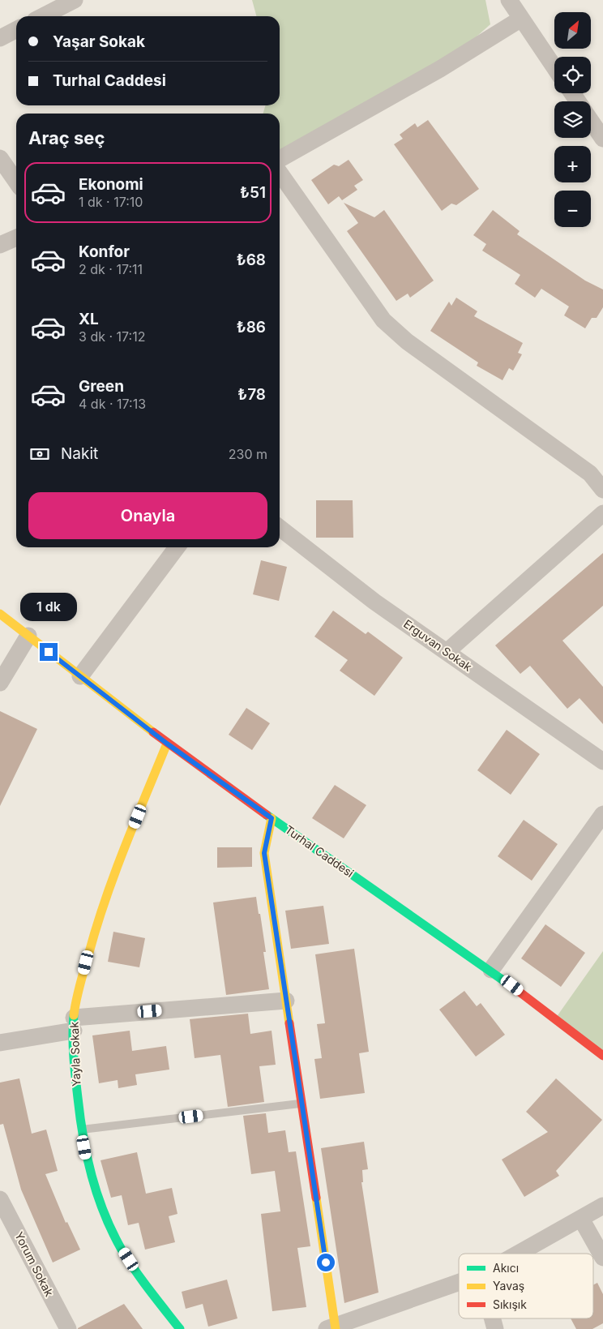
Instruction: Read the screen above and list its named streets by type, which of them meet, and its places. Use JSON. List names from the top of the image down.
{
  "streets": {
    "street": [
      "Erguvan Sokak",
      "Turhal Caddesi",
      "Yayla Sokak",
      "Yorum Sokak"
    ]
  },
  "crossings": [
    ["Turhal Caddesi", "Yayla Sokak"]
  ],
  "legend": ["Akıcı", "Yavaş", "Sıkışık"],
  "north": "top right",
  "page": {
    "map_buttons": ["+", "−"],
    "banner": ["Yaşar Sokak", "Turhal Caddesi"],
    "heading": "Araç seç",
    "list": [
      {
        "name": "Ekonomi",
        "note": "1 dk · 17:10",
        "value": "₺51"
      },
      {
        "name": "Konfor",
        "note": "2 dk · 17:11",
        "value": "₺68"
      },
      {
        "name": "XL",
        "note": "3 dk · 17:12",
        "value": "₺86"
      },
      {
        "name": "Green",
        "note": "4 dk · 17:13",
        "value": "₺78"
      }
    ],
    "pay": ["Nakit", "230 m"],
    "buttons": "Onayla",
    "bubble": "1 dk"
  }
}
